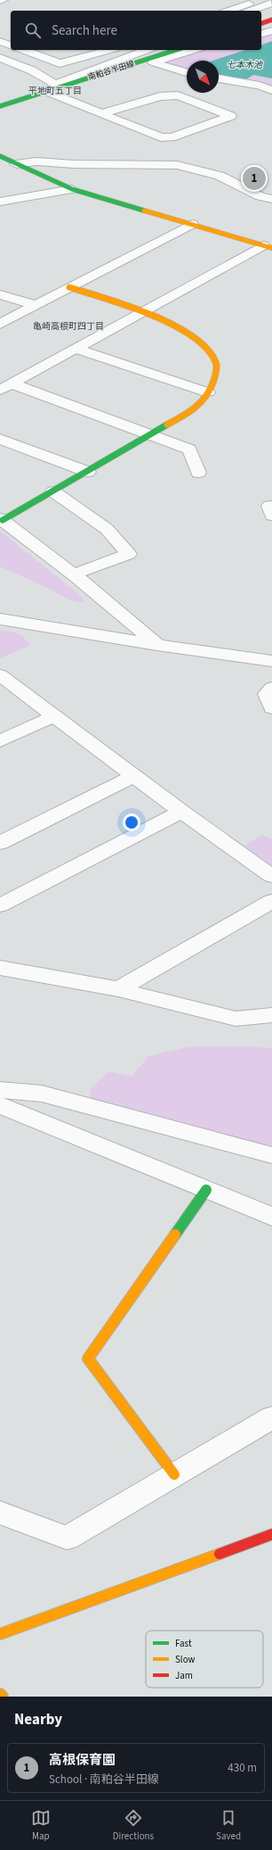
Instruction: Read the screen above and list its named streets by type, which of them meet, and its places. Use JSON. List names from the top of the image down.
{
  "streets": {
    "street": ["南粕谷半田線"]
  },
  "districts": ["平地町五丁目", "亀崎高根町四丁目"],
  "water": ["七本木池"],
  "legend": ["Fast", "Slow", "Jam"],
  "north": "bottom right",
  "page": {
    "search": "Search here",
    "pins": "1",
    "heading": "Nearby",
    "list": [
      {
        "mark": "1",
        "name": "高根保育園",
        "note": "School · 南粕谷半田線",
        "value": "430 m"
      }
    ],
    "nav": ["Map", "Directions", "Saved"]
  }
}
